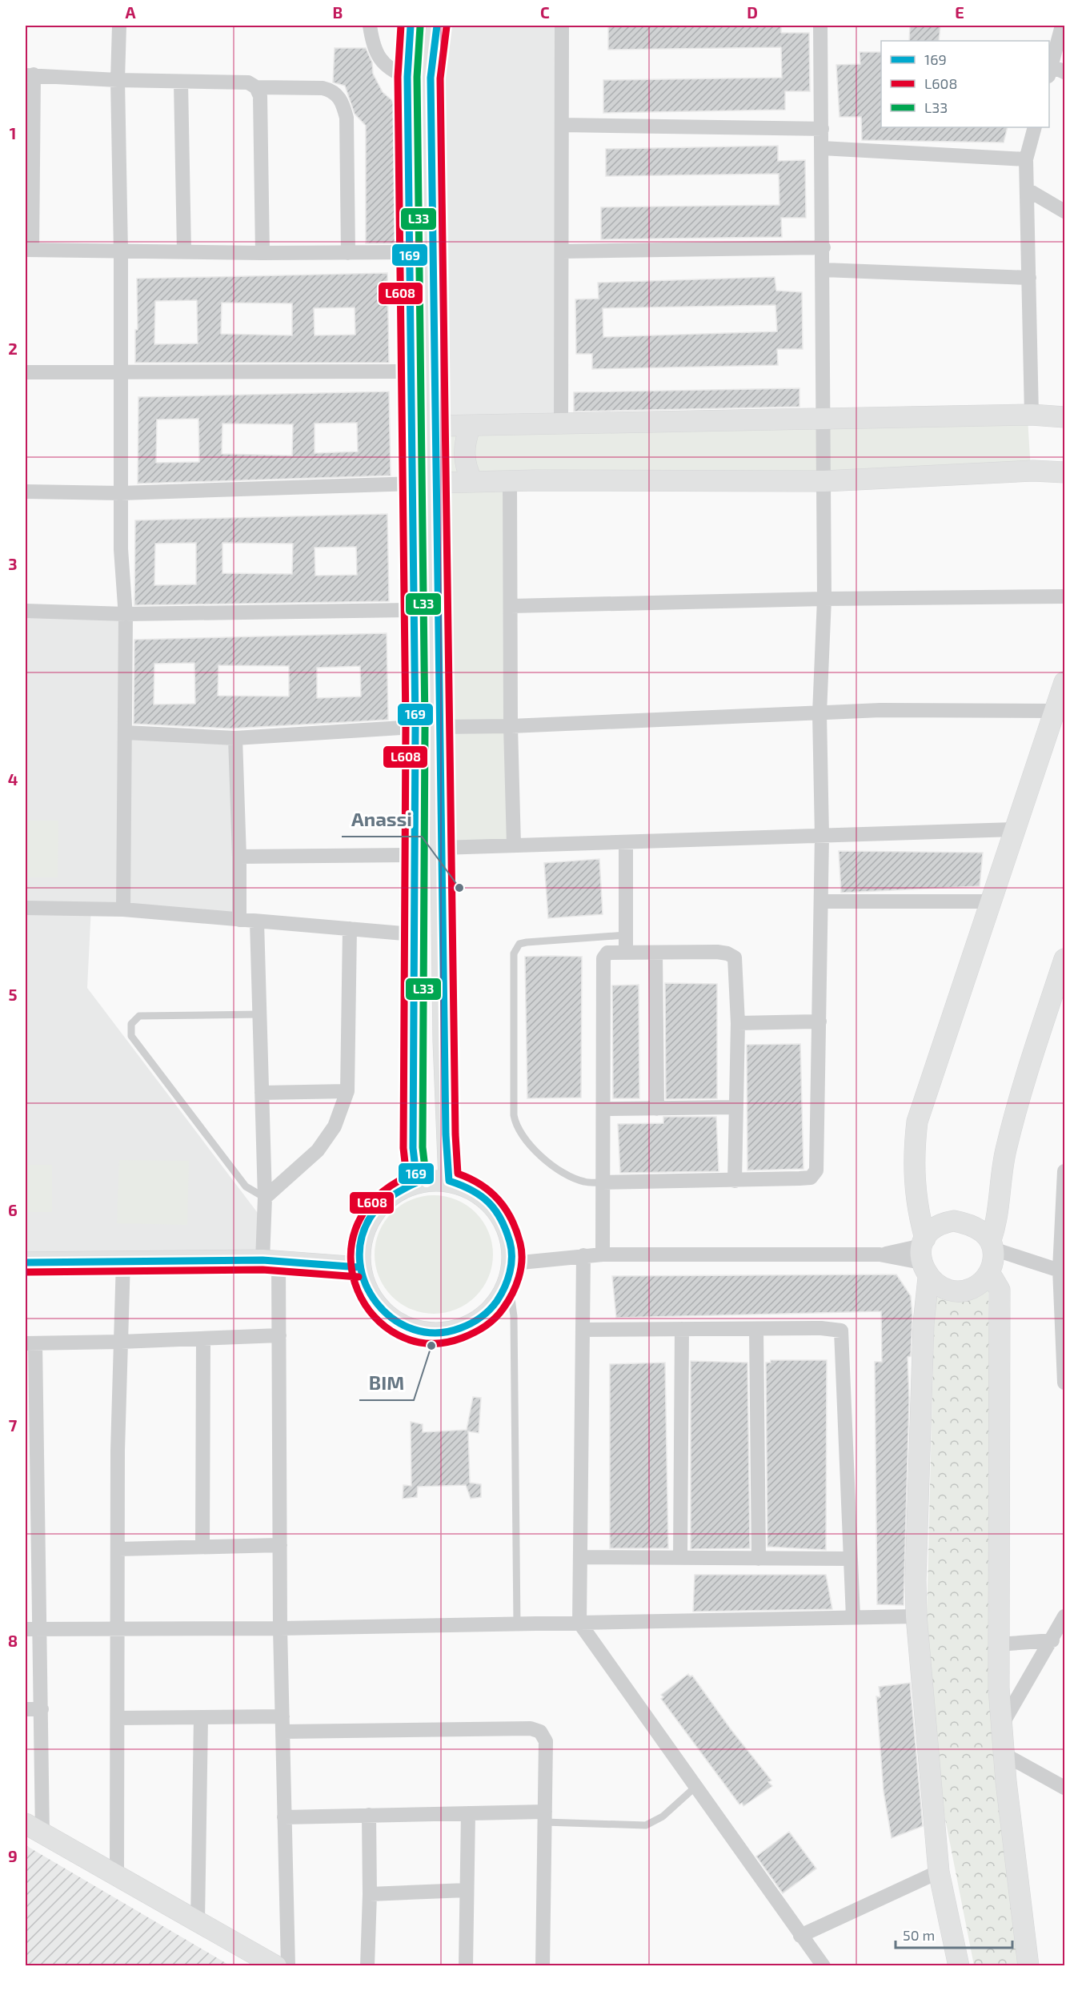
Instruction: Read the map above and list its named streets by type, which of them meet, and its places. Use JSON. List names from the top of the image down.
{
  "places": ["Anassi", "BIM"],
  "lines": ["transit line 169", "transit line L608", "transit line L33"],
  "legend": ["169", "L608", "L33"],
  "scale_bar": "50 m",
  "grid": {
    "columns": [
      "A",
      "B",
      "C",
      "D",
      "E"
    ],
    "rows": [
      "1",
      "2",
      "3",
      "4",
      "5",
      "6",
      "7",
      "8",
      "9"
    ]
  }
}
